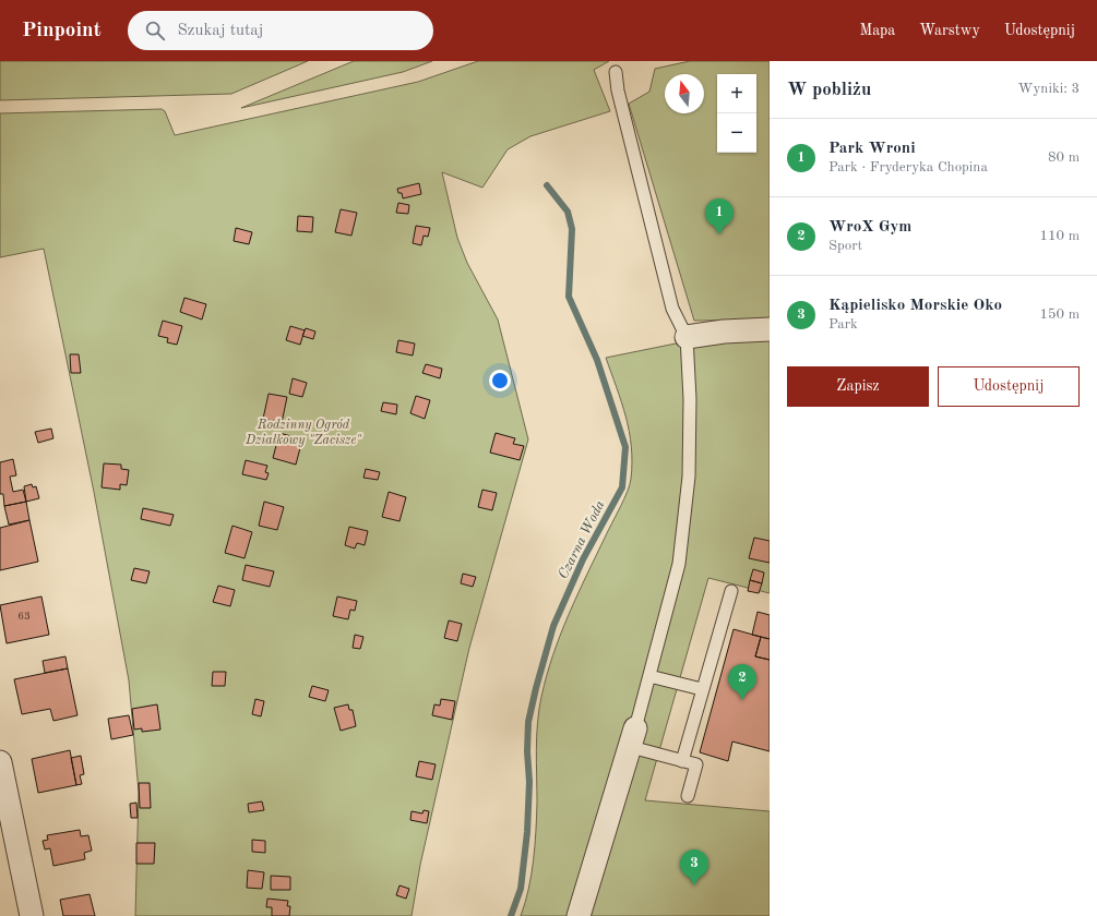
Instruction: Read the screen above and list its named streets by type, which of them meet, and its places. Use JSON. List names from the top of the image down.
{
  "water": ["Czarna Woda"],
  "parks": ["Rodzinny Ogród Działkowy \"Zacisze\""],
  "house_numbers": ["63"],
  "north": "top",
  "page": {
    "header": "Pinpoint",
    "search": "Szukaj tutaj",
    "nav": ["Mapa", "Warstwy", "Udostępnij"],
    "heading": ["W pobliżu", "Wyniki: 3"],
    "map_buttons": ["+", "−"],
    "list": [
      {
        "mark": "1",
        "name": "Park Wroni",
        "note": "Park · Fryderyka Chopina",
        "value": "80 m"
      },
      {
        "mark": "2",
        "name": "WroX Gym",
        "note": "Sport",
        "value": "110 m"
      },
      {
        "mark": "3",
        "name": "Kąpielisko Morskie Oko",
        "note": "Park",
        "value": "150 m"
      }
    ],
    "pins": ["1", "2", "3"],
    "buttons": ["Zapisz", "Udostępnij"]
  }
}
